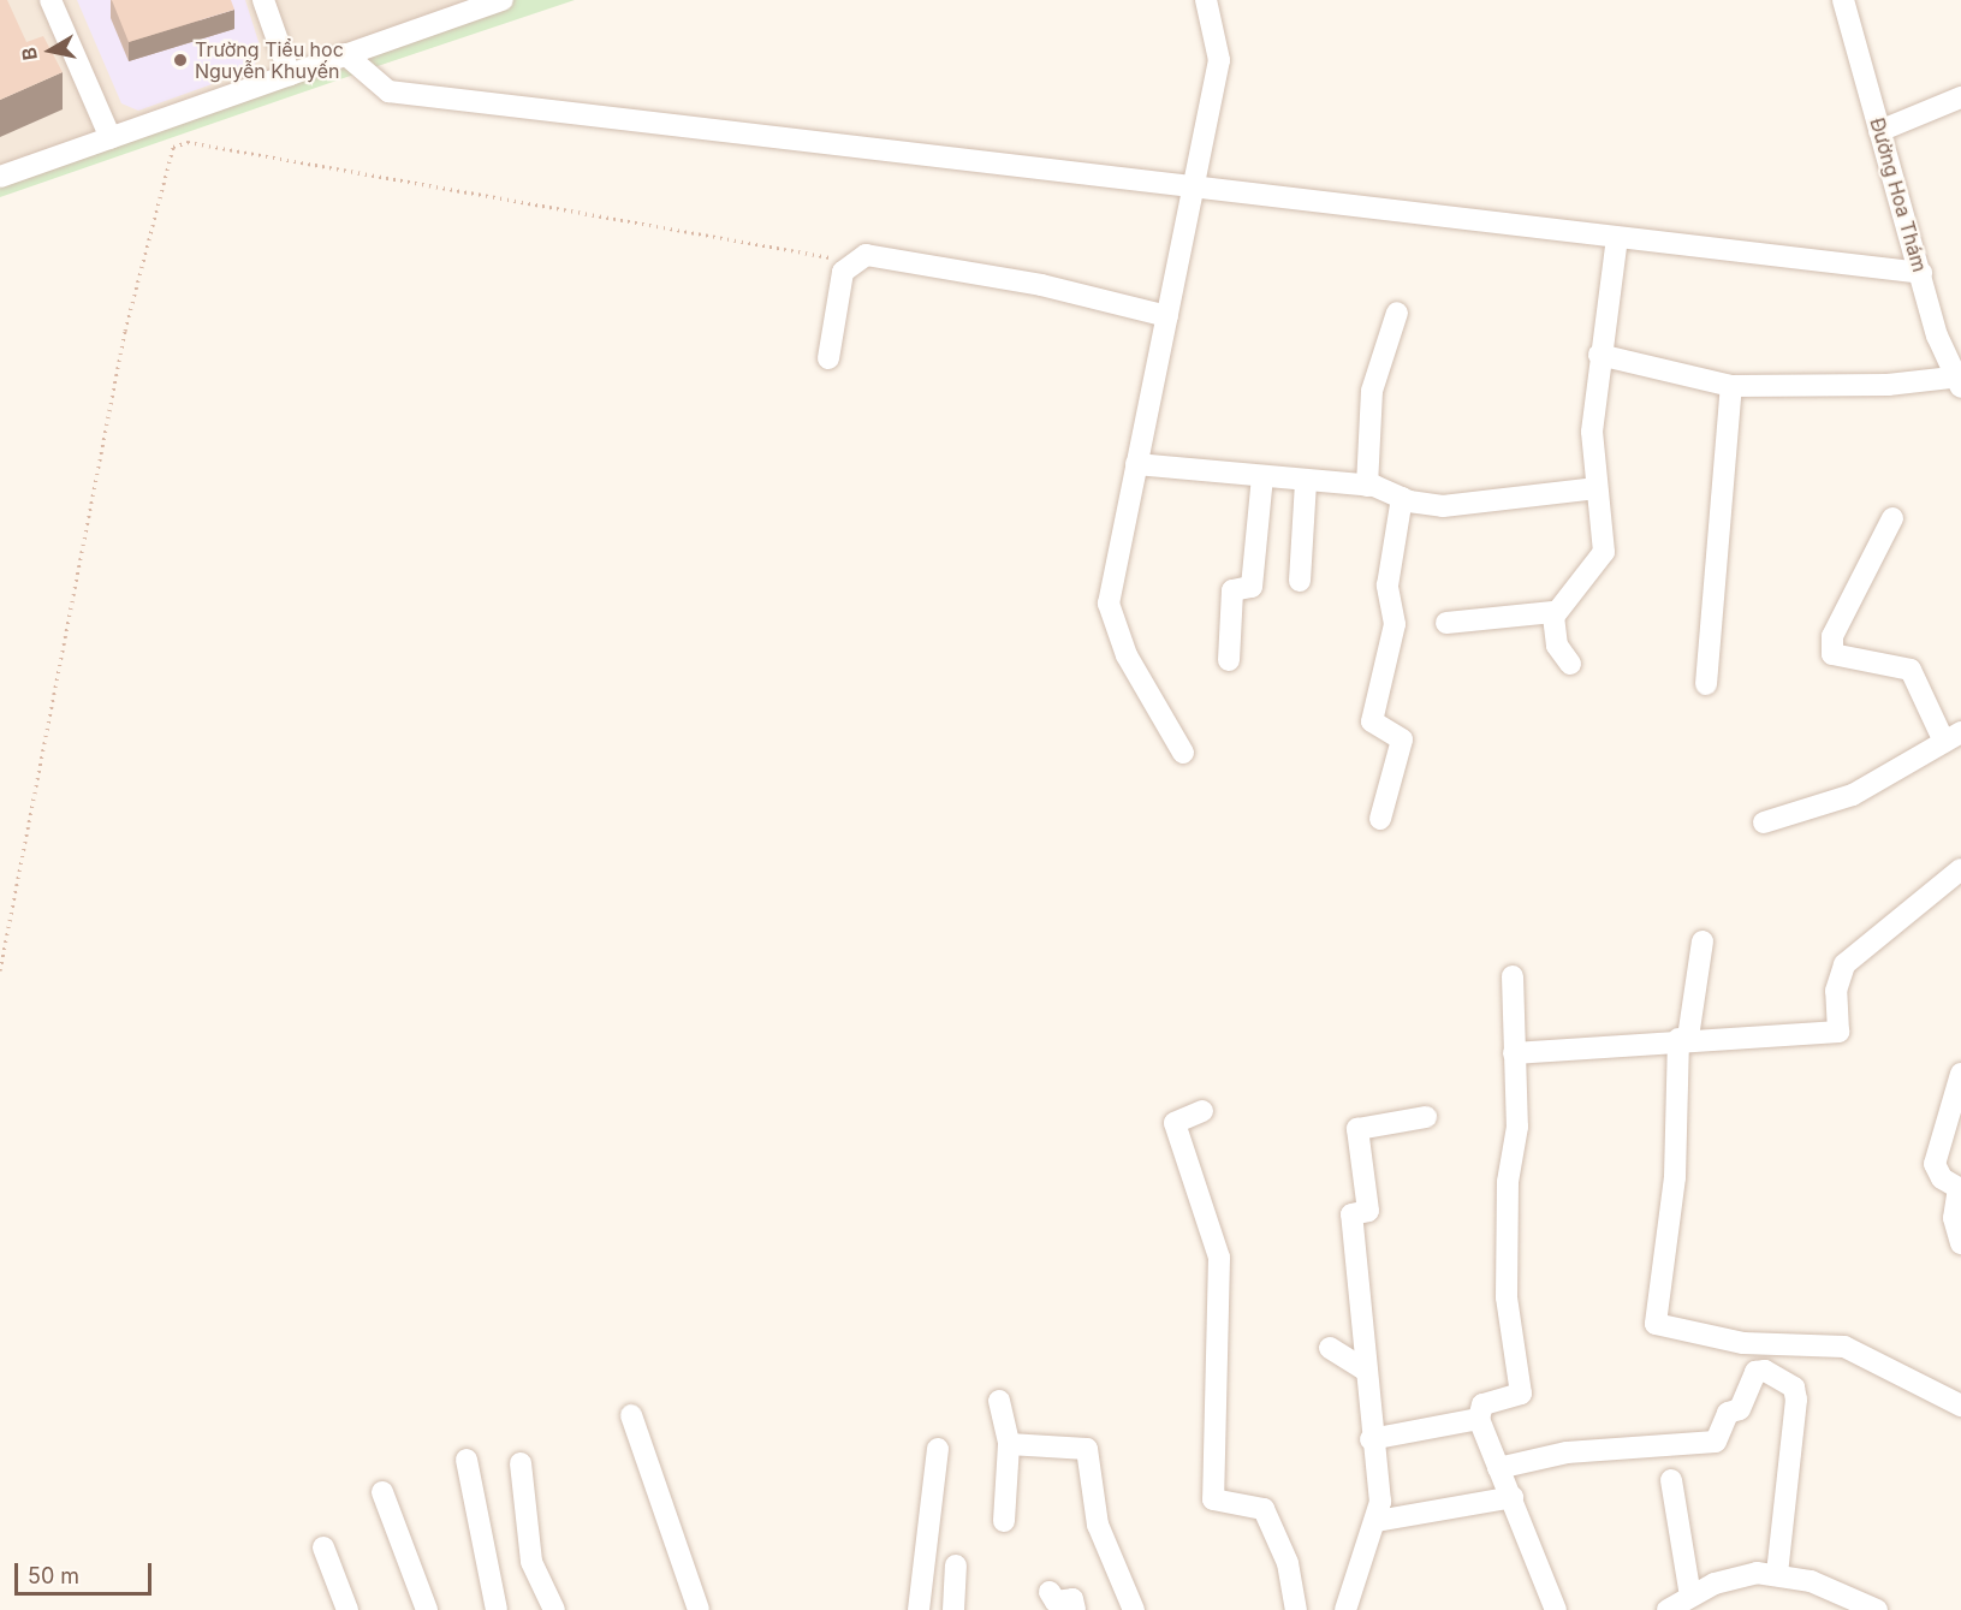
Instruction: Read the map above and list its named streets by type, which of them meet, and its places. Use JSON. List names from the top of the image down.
{
  "streets": {
    "street": ["Đường Hoa Thám"]
  },
  "places": ["Trường Tiểu học Nguyễn Khuyến"],
  "scale_bar": "50 m",
  "north": "left"
}
